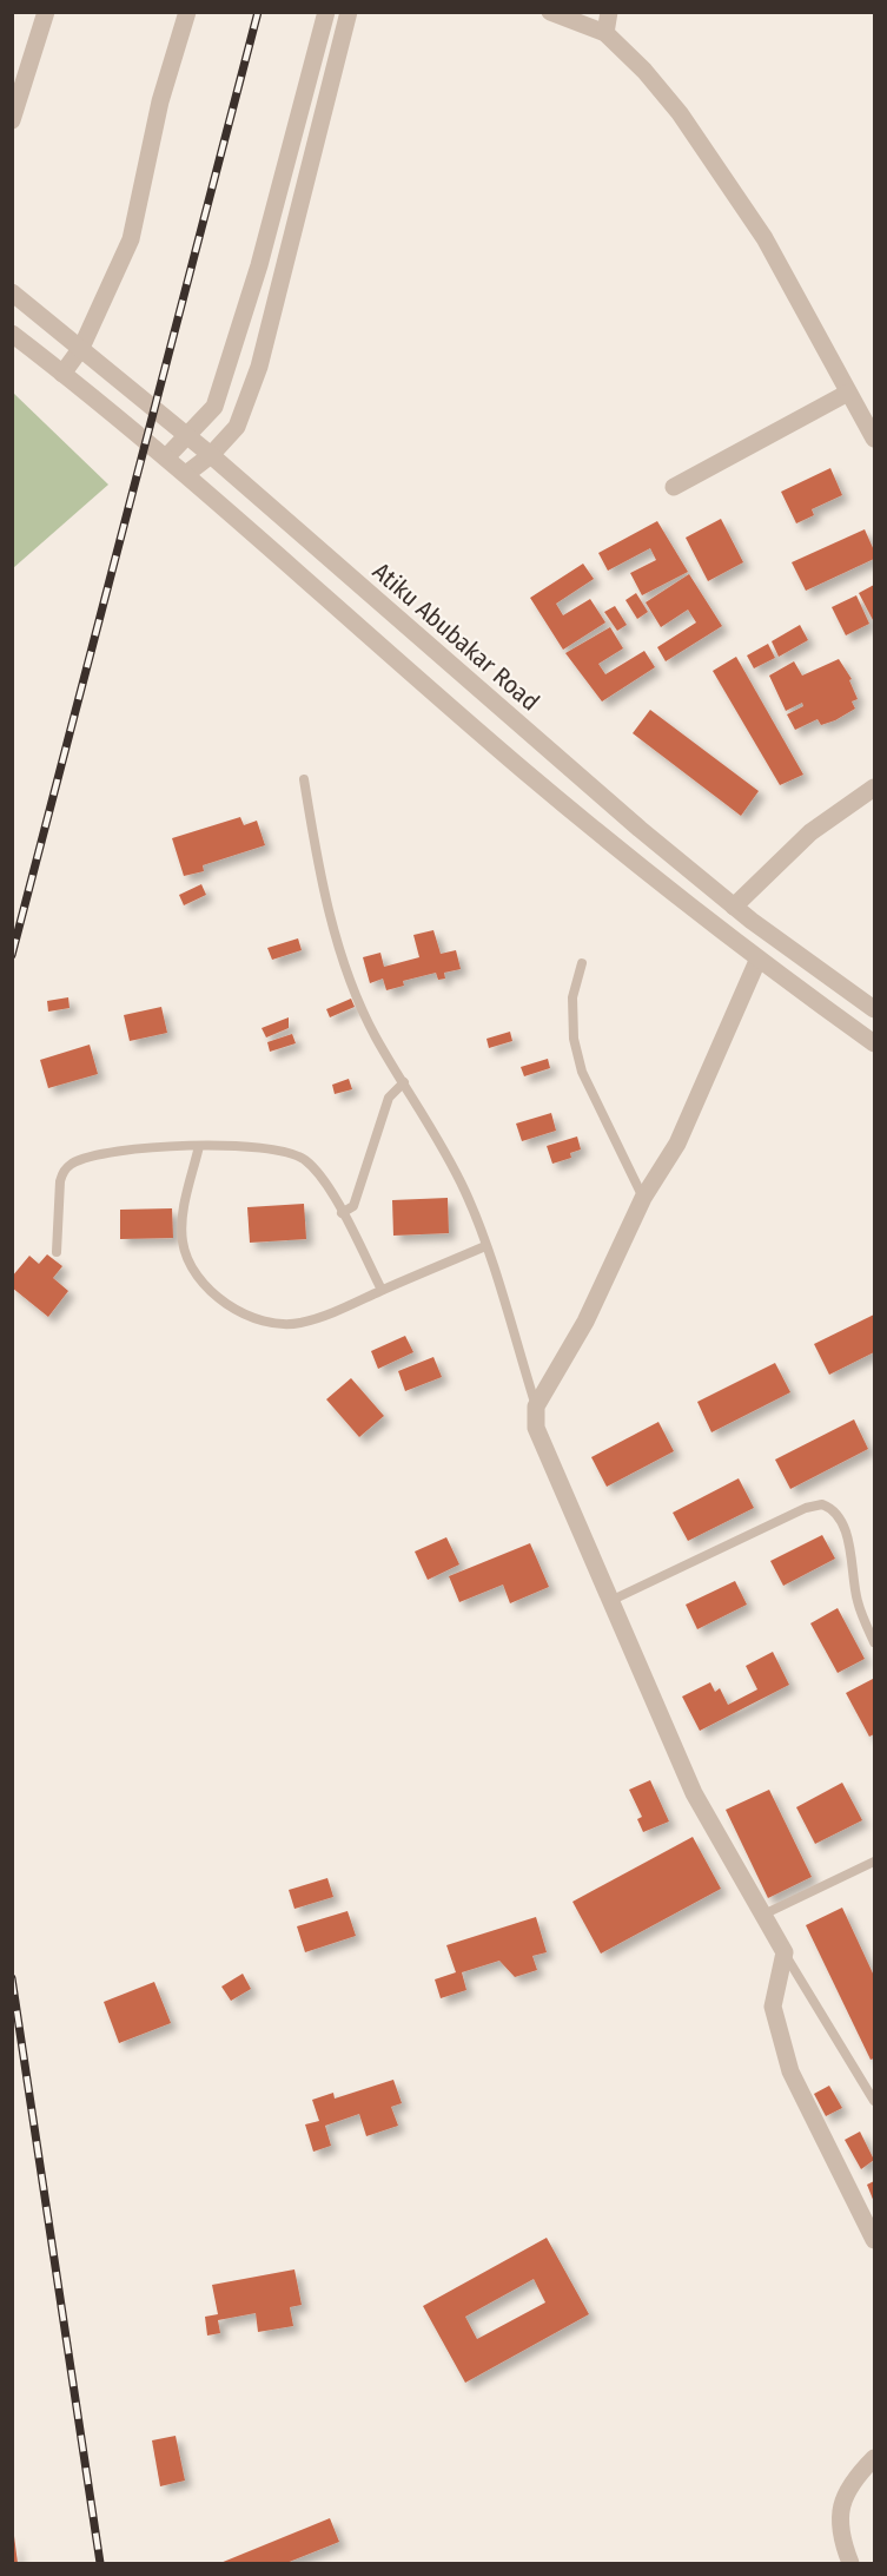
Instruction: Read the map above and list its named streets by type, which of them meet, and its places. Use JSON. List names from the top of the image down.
{
  "streets": {
    "street": ["Atiku Abubakar Road"]
  }
}
